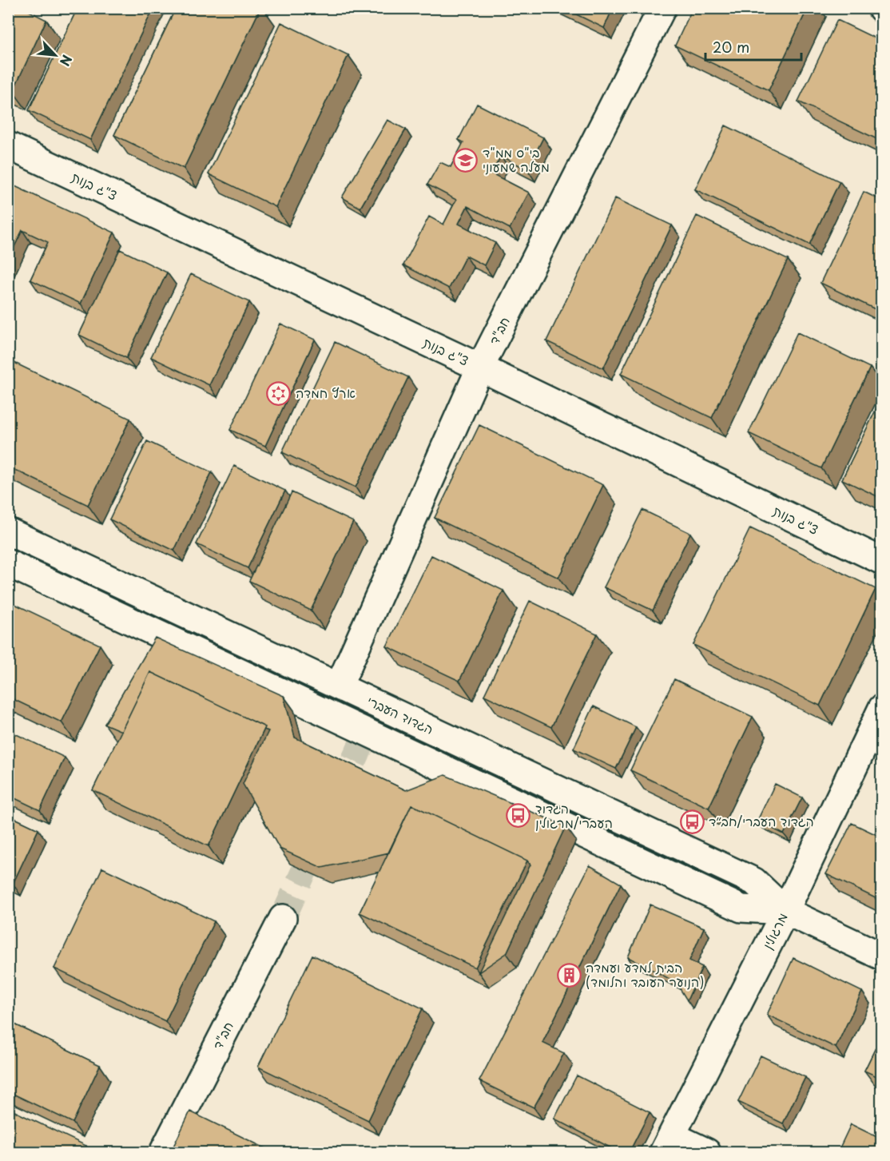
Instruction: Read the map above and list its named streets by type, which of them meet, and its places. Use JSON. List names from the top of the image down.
{
  "streets": {
    "street": [
      "צ\"ג בנות",
      "חב\"ד",
      "הגדוד העברי",
      "מרגולין"
    ]
  },
  "crossings": [
    ["צ\"ג בנות", "חב\"ד"],
    ["חב\"ד", "הגדוד העברי"],
    ["הגדוד העברי", "מרגולין"]
  ],
  "places": {
    "school or university": ["בי\"ס ממ\"ד מעלה שמעוני"],
    "synagogue": ["ארץ חמדה"],
    "bus stop": ["הגדוד העברי/מרגולין", "הגדוד העברי/חב״ד"],
    "building": ["הבית למדע ועמדה (הנוער העובד והלומד)"]
  },
  "scale_bar": "20 m",
  "north": "bottom right"
}
